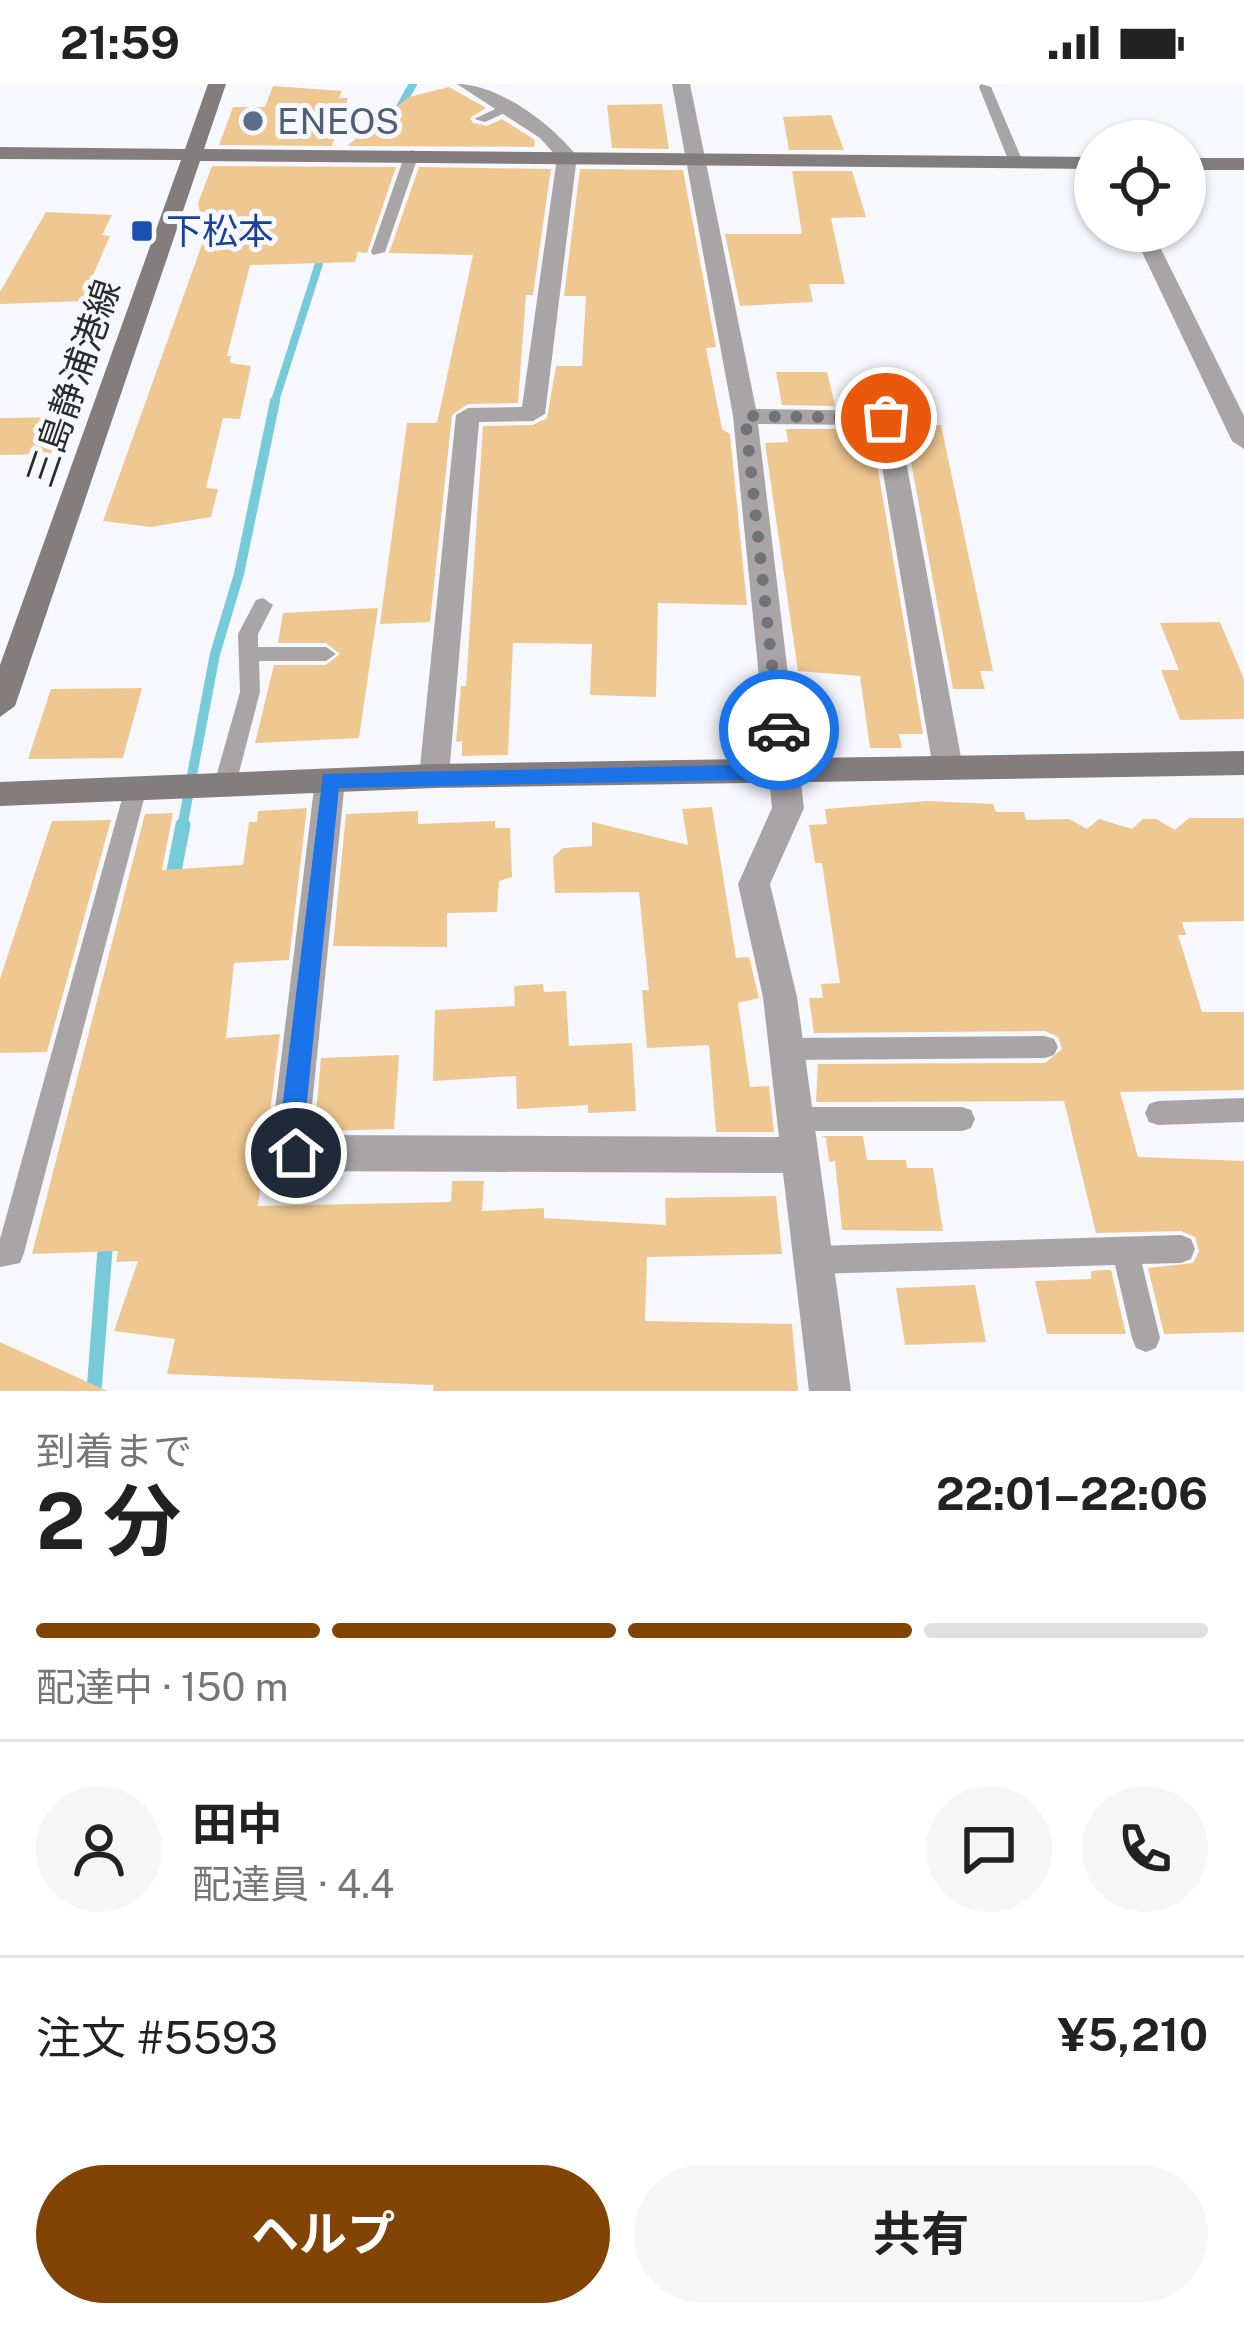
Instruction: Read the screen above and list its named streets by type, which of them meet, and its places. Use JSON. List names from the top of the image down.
{
  "streets": {
    "street": ["三島静浦港線"]
  },
  "places": {
    "other": ["ENEOS"],
    "transit": ["下松本"]
  },
  "page": {
    "status": "21:59",
    "heading": ["2 分", "到着まで", "22:01–22:06"],
    "panel": [
      "田中",
      "配達員 · 4.4",
      "注文 #5593",
      "¥5,210"
    ],
    "bar": "配達中 · 150 m",
    "buttons": ["ヘルプ", "共有"]
  }
}
